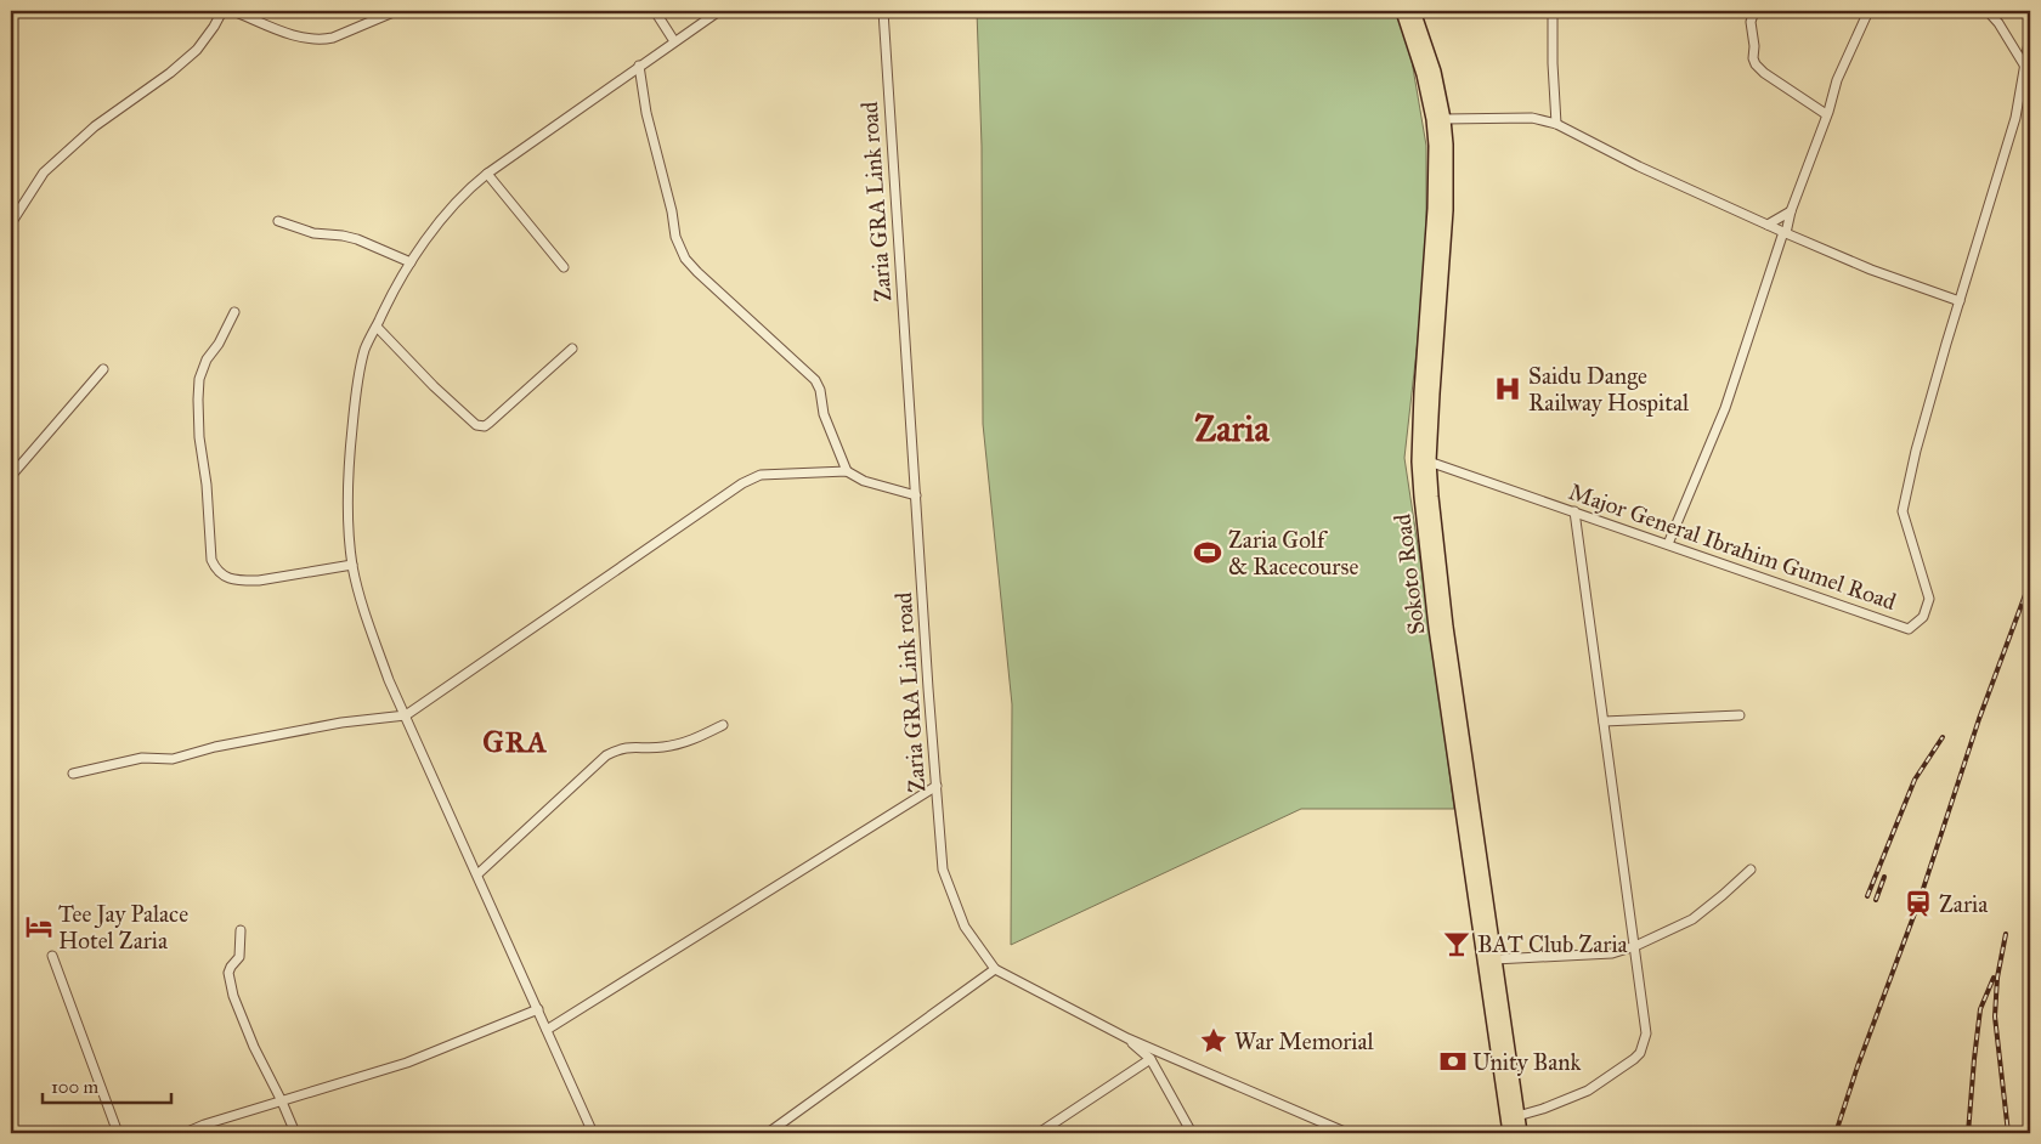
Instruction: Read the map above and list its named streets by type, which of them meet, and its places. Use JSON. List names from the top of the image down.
{
  "streets": {
    "main road": ["Sokoto Road"],
    "street": ["Zaria GRA Link road", "Major General Ibrahim Gumel Road"]
  },
  "crossings": [
    ["Major General Ibrahim Gumel Road", "Sokoto Road"]
  ],
  "districts": ["Zaria", "GRA"],
  "places": {
    "hospital": ["Saidu Dange Railway Hospital"],
    "sports": ["Zaria Golf & Racecourse"],
    "station": ["Zaria"],
    "hotel": ["Tee Jay Palace Hotel Zaria"],
    "bar": ["BAT Club Zaria"],
    "place": ["War Memorial"],
    "bank": ["Unity Bank"]
  },
  "scale_bar": "100 m"
}
